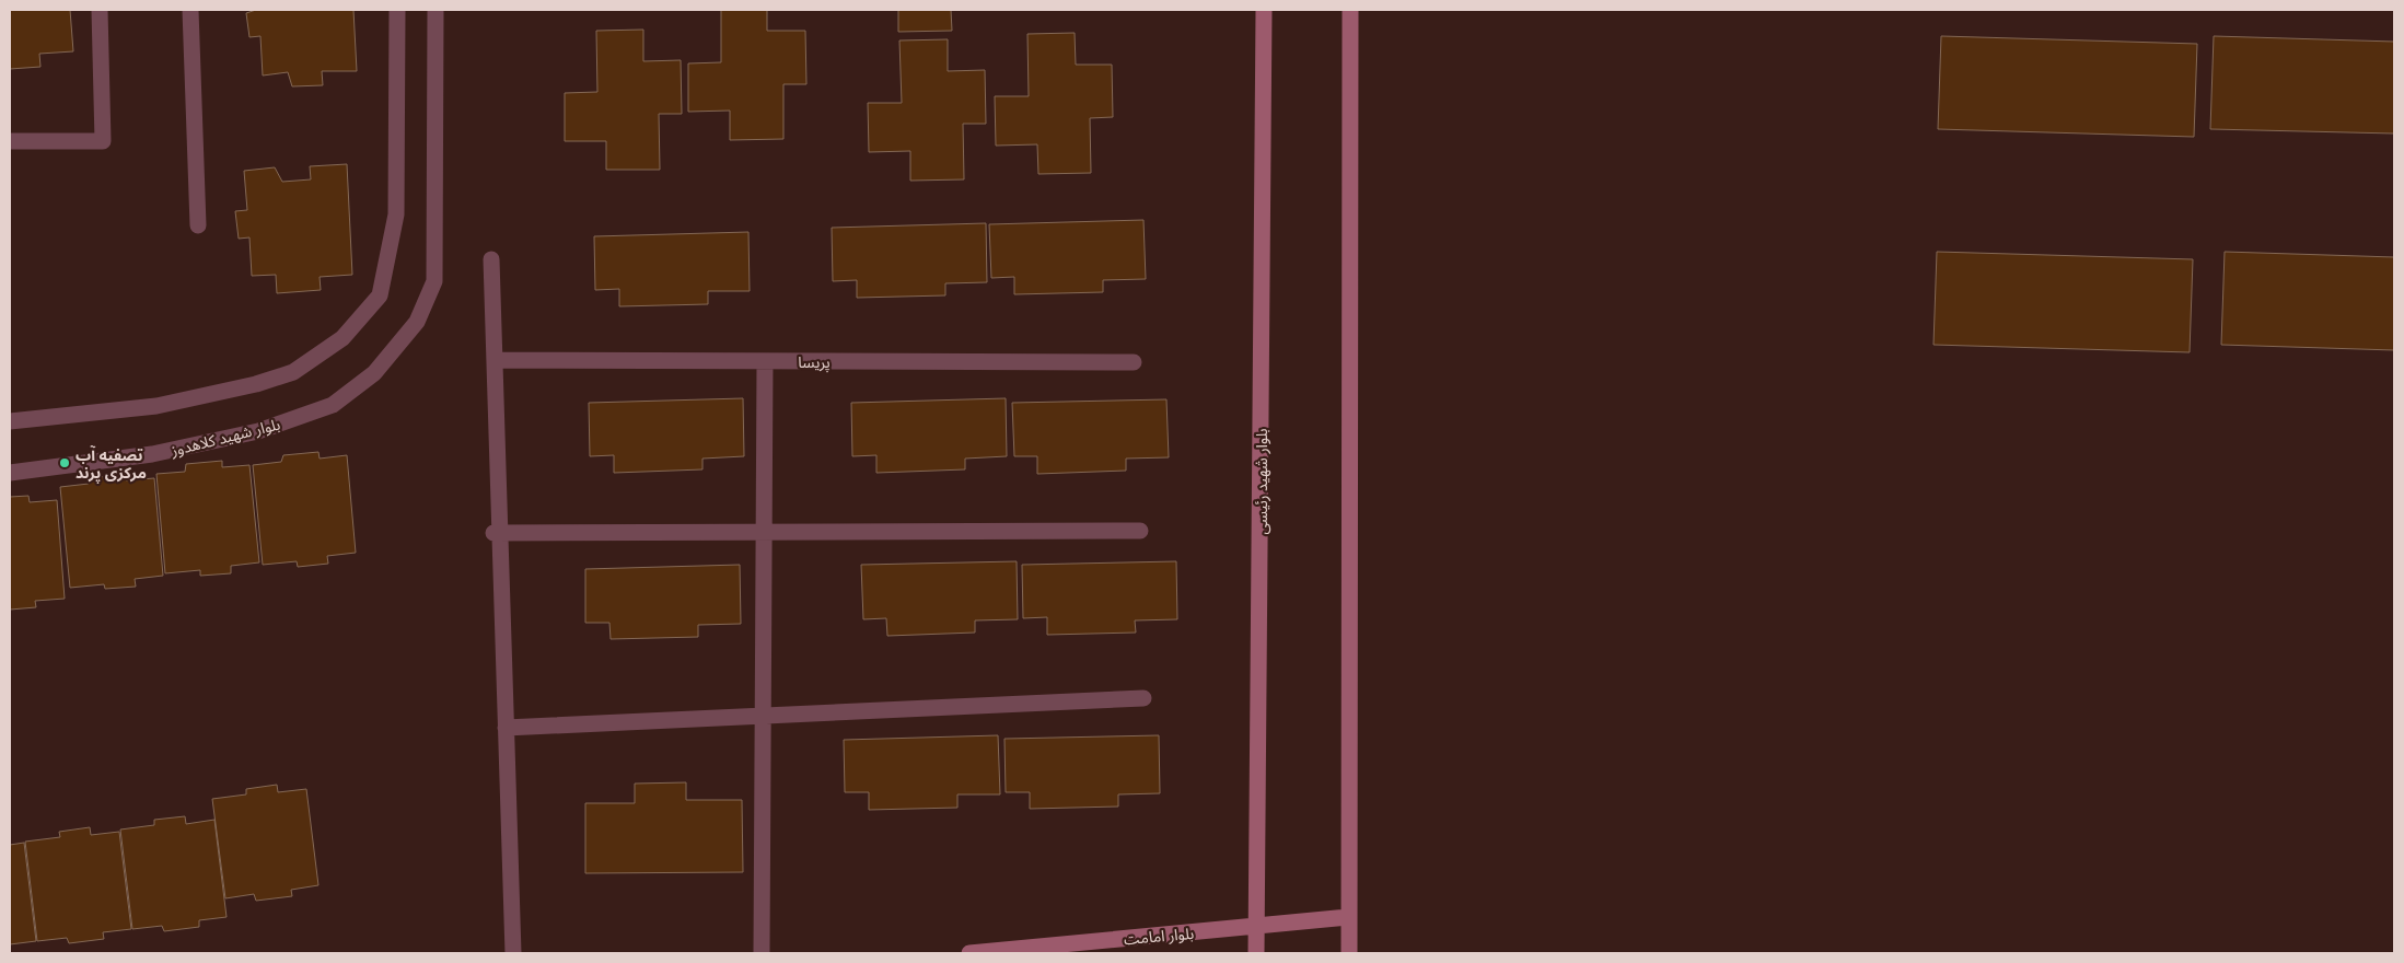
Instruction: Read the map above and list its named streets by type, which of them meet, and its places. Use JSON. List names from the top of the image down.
{
  "streets": {
    "main road": ["بلوار شهید رئیسی", "بلوار امامت"],
    "street": ["پریسا", "بلوار شهید کلاهدوز"]
  },
  "crossings": [
    ["بلوار شهید رئیسی", "بلوار امامت"]
  ],
  "places": ["تصفیه آب مرکزی پرند"]
}
